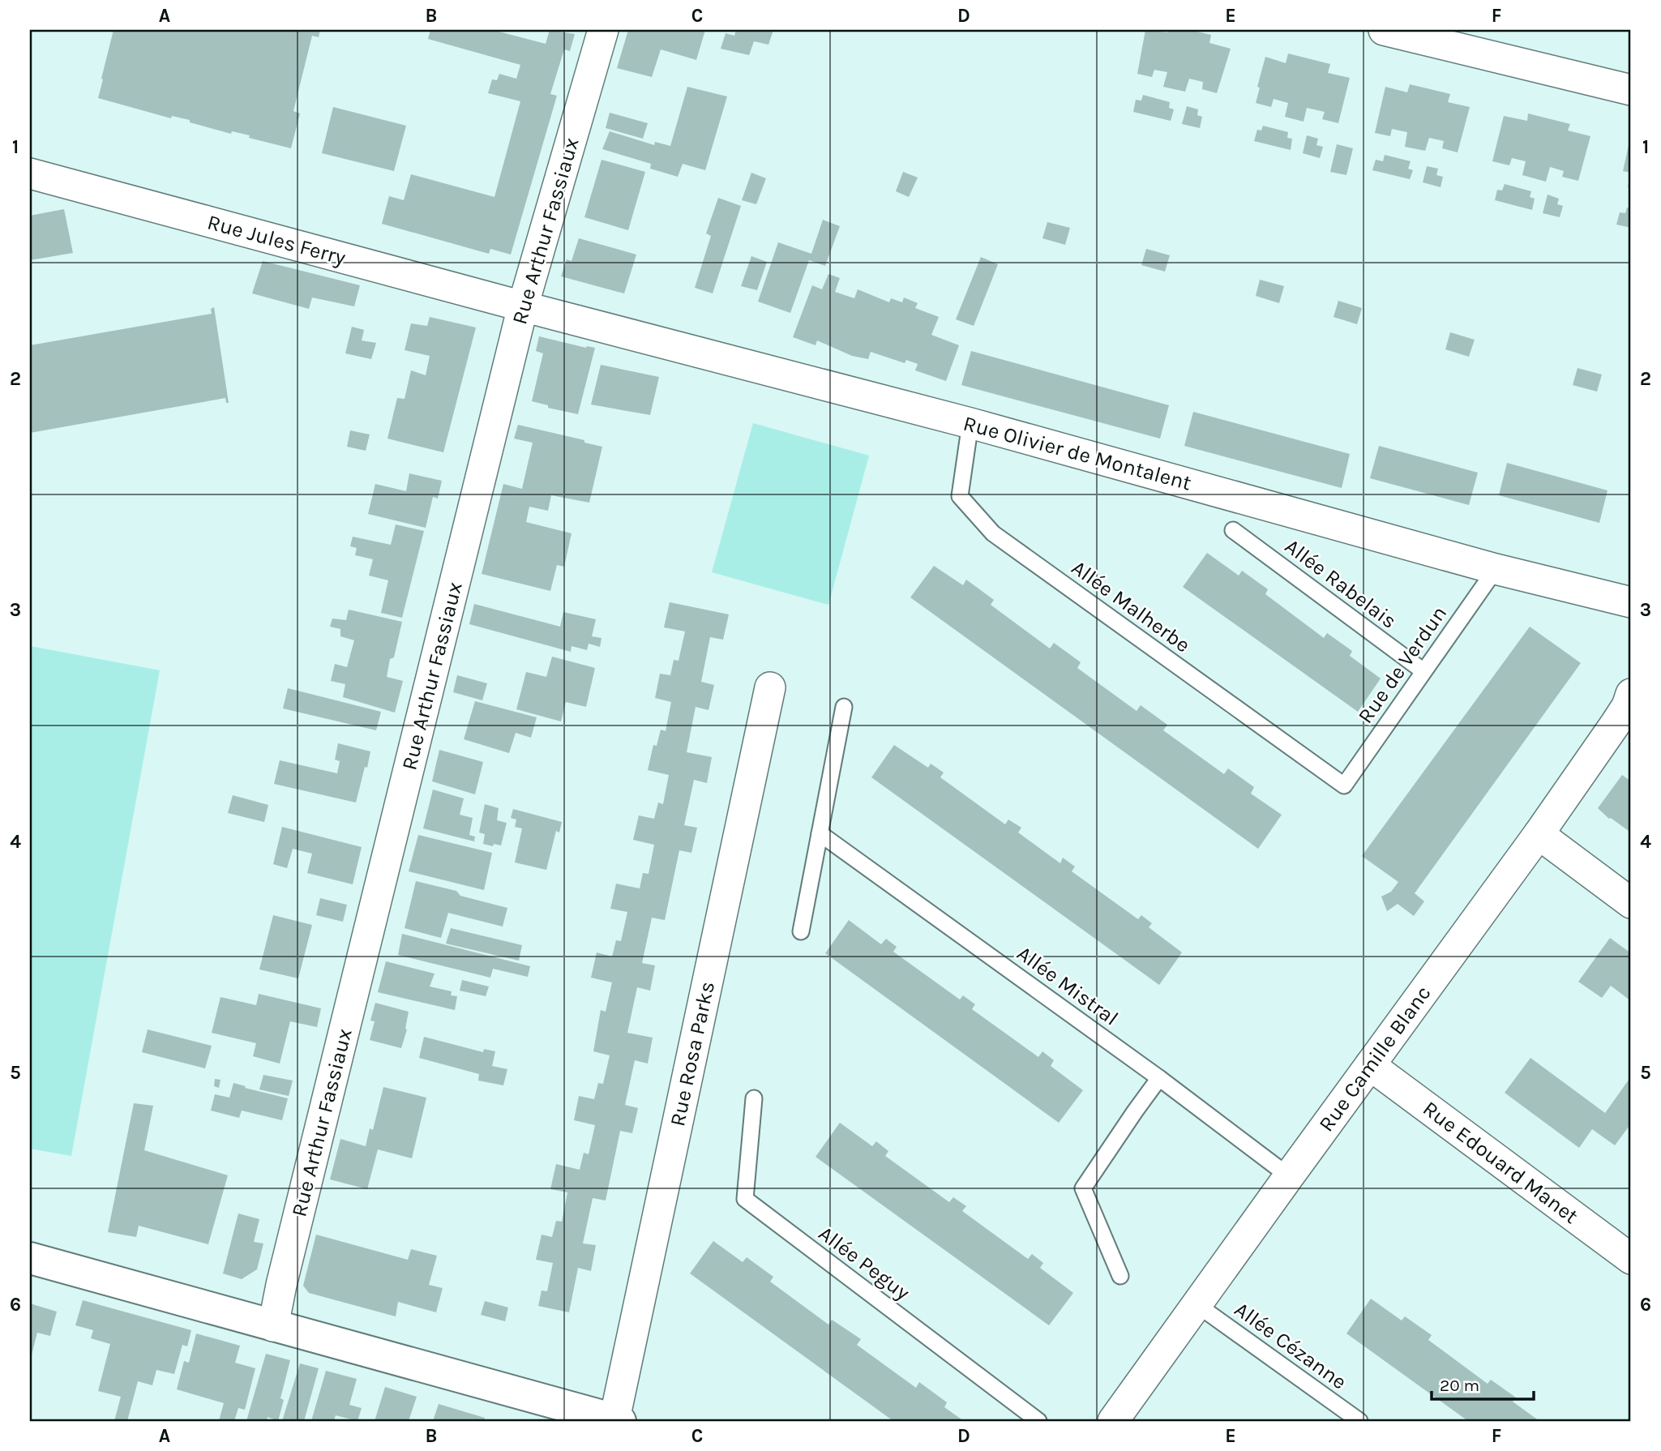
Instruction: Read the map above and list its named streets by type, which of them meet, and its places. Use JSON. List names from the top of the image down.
{
  "streets": {
    "street": [
      "Rue Arthur Fassiaux",
      "Rue Jules Ferry",
      "Rue Olivier de Montalent",
      "Rue Rosa Parks",
      "Rue Camille Blanc",
      "Rue Edouard Manet"
    ],
    "lane": [
      "Allée Rabelais",
      "Allée Malherbe",
      "Rue de Verdun",
      "Allée Mistral",
      "Allée Peguy",
      "Allée Cézanne"
    ]
  },
  "crossings": [
    ["Rue Arthur Fassiaux", "Rue Jules Ferry"],
    ["Rue Arthur Fassiaux", "Rue Olivier de Montalent"],
    ["Rue Jules Ferry", "Rue Olivier de Montalent"],
    ["Rue Olivier de Montalent", "Allée Malherbe"],
    ["Rue Olivier de Montalent", "Rue de Verdun"],
    ["Allée Rabelais", "Rue de Verdun"],
    ["Allée Malherbe", "Rue de Verdun"],
    ["Allée Mistral", "Rue Camille Blanc"],
    ["Rue Camille Blanc", "Rue Edouard Manet"],
    ["Rue Camille Blanc", "Allée Cézanne"]
  ],
  "scale_bar": "20 m",
  "grid": {
    "columns": [
      "A",
      "B",
      "C",
      "D",
      "E",
      "F"
    ],
    "rows": [
      "1",
      "2",
      "3",
      "4",
      "5",
      "6"
    ]
  }
}
